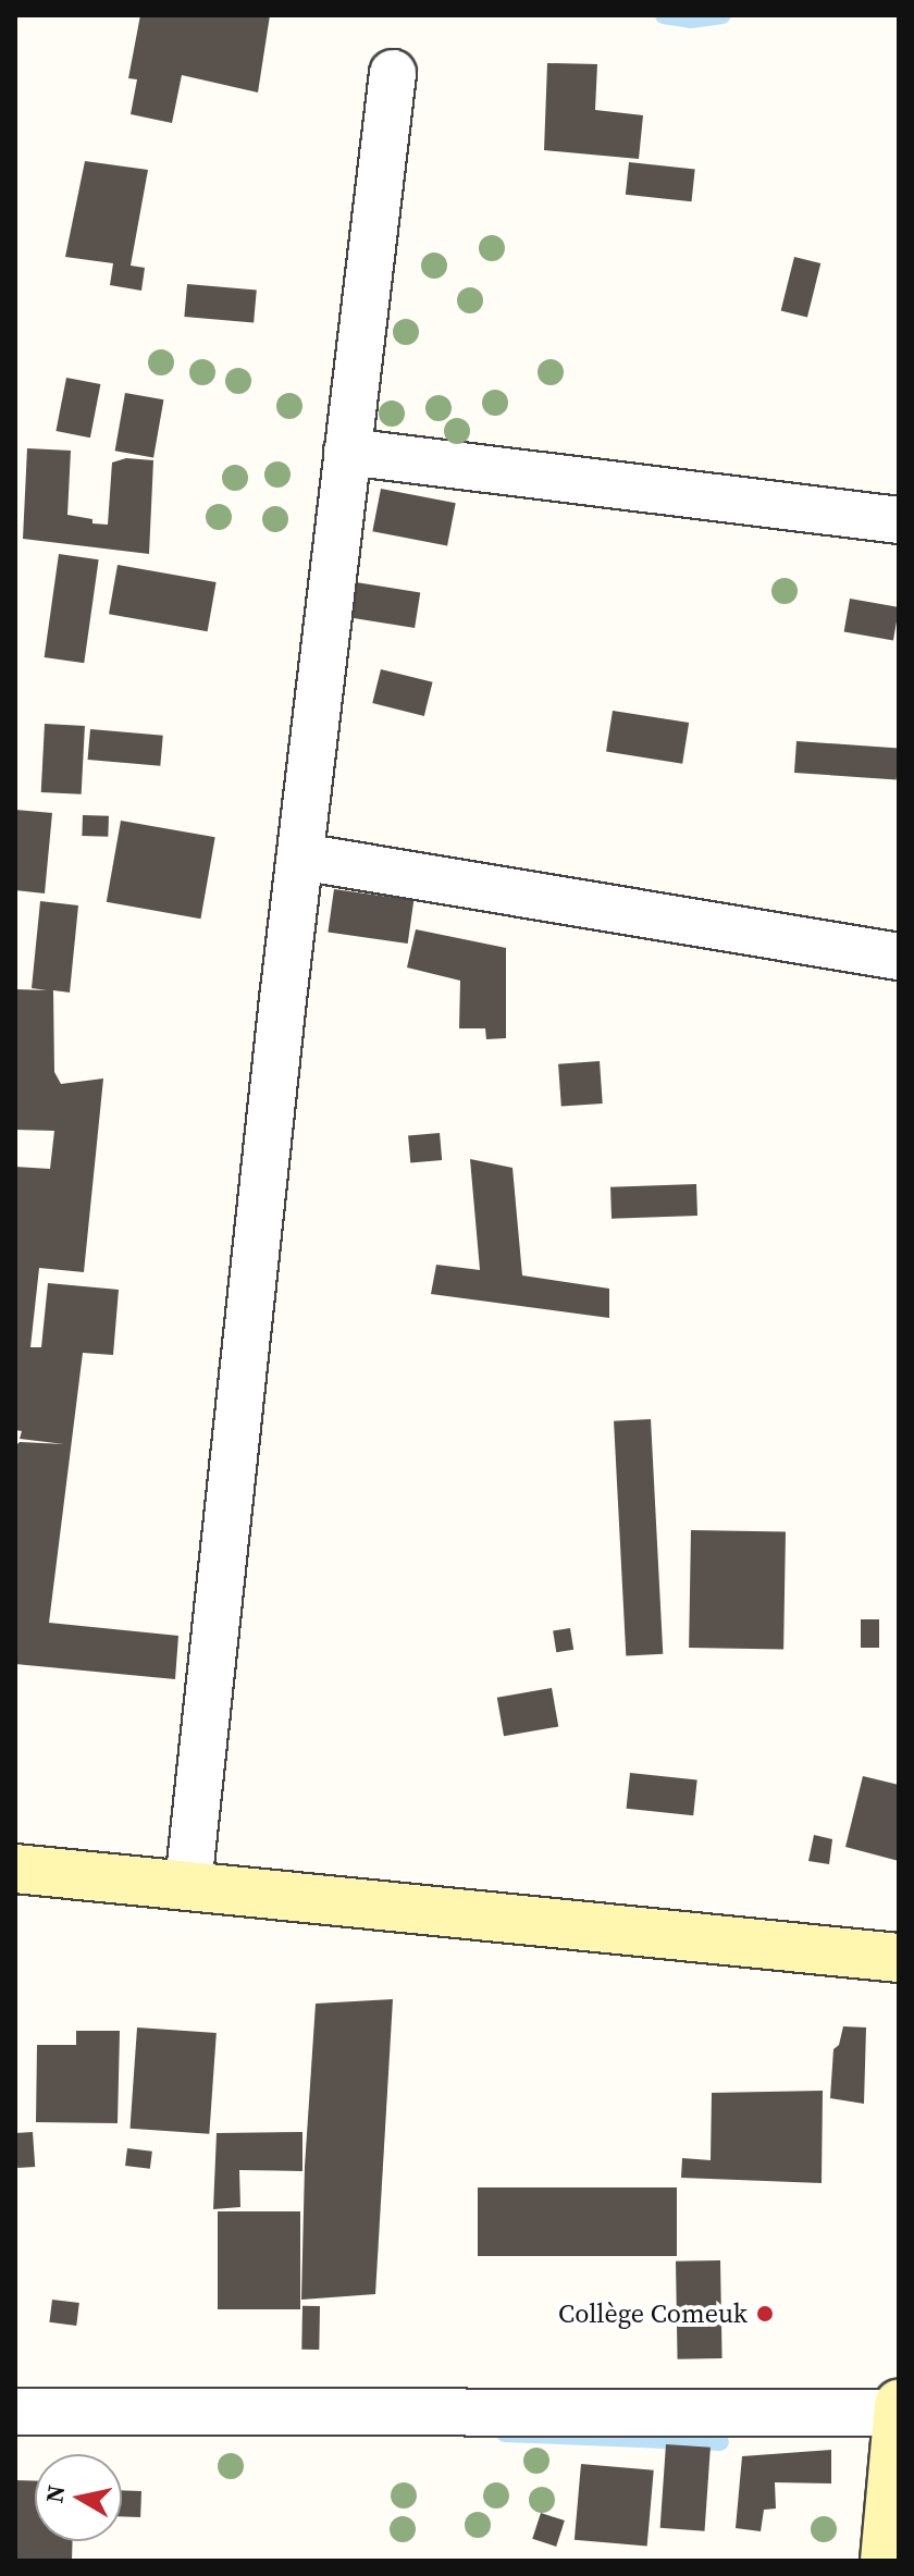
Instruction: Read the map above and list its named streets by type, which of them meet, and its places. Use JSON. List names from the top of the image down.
{
  "places": ["Collège Comeuk"],
  "north": "left"
}
